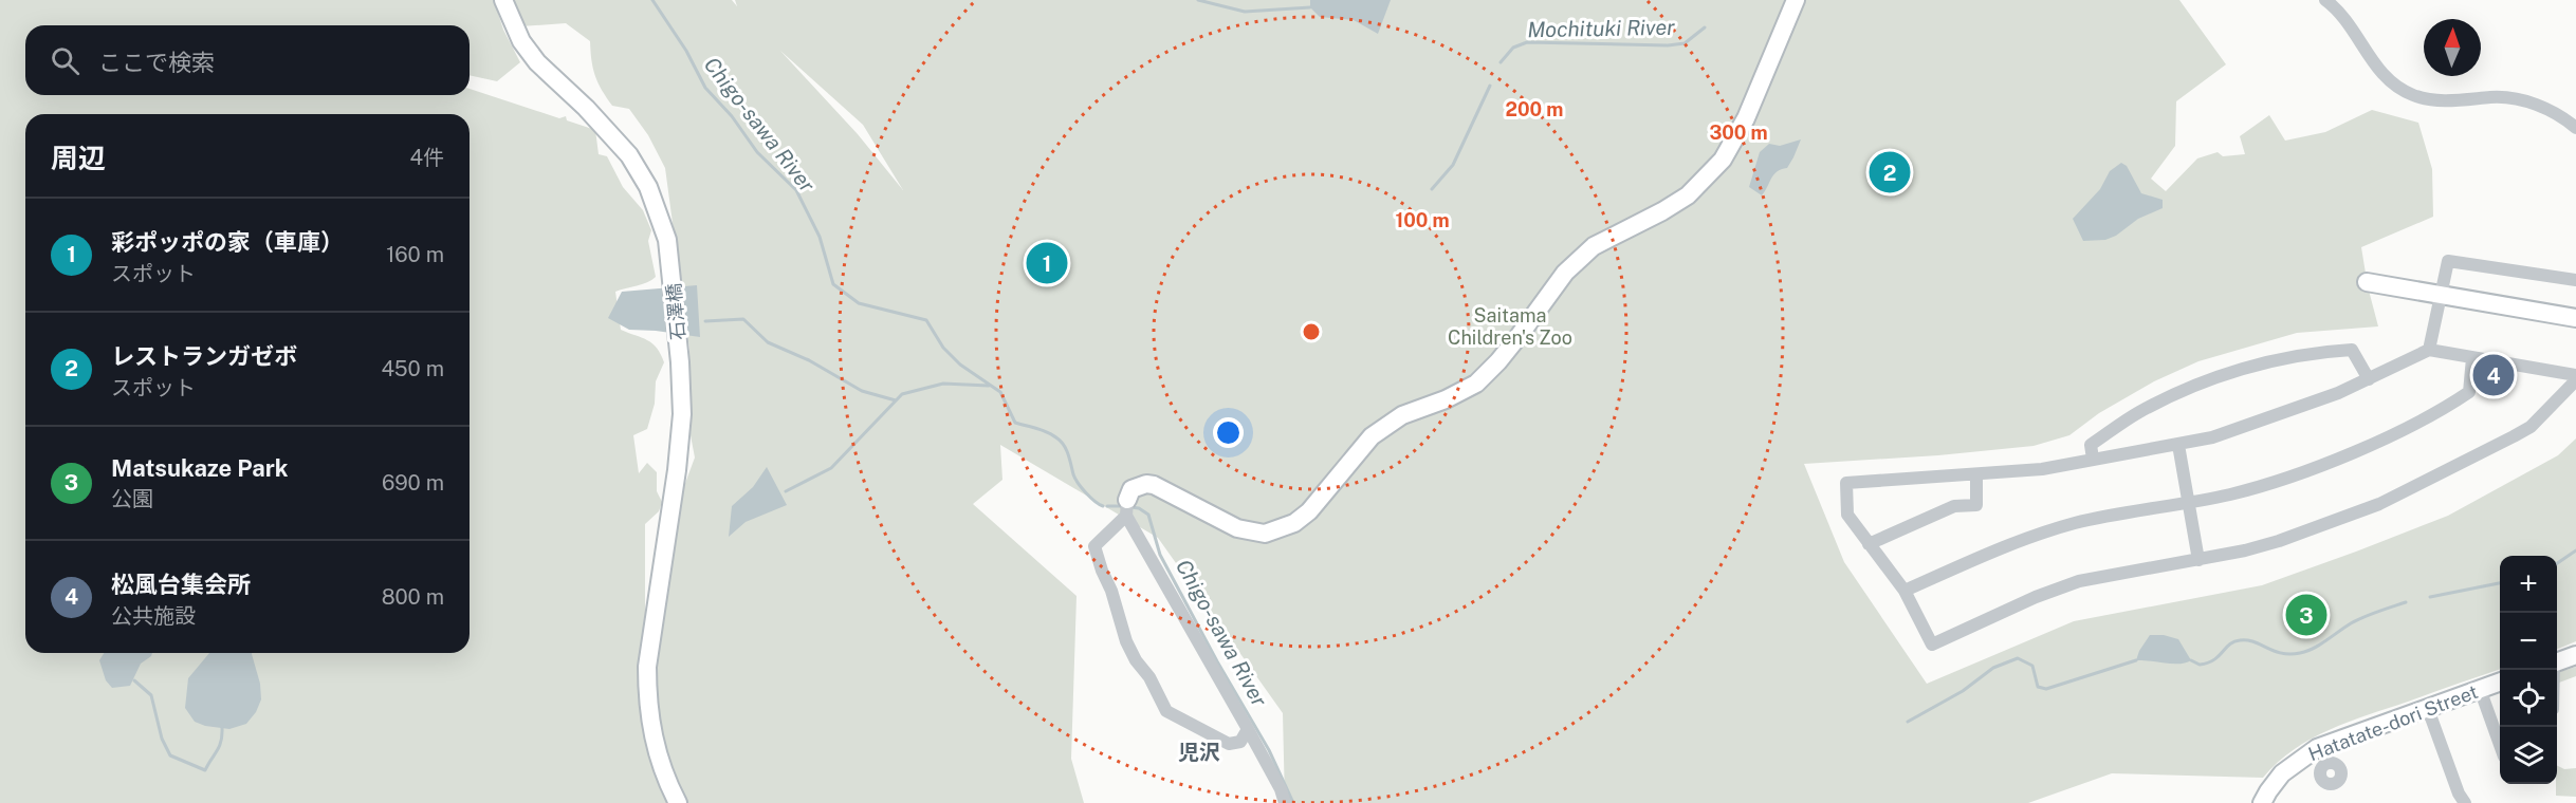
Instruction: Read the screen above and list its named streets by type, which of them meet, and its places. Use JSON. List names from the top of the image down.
{
  "streets": {
    "street": ["石澤橋", "Hatatate-dori Street"]
  },
  "districts": ["児沢"],
  "water": ["Mochituki River", "Chigo-sawa River"],
  "parks": ["Saitama Children's Zoo"],
  "north": "top",
  "page": {
    "search": "ここで検索",
    "heading": ["周辺", "4件"],
    "pins": [
      "2",
      "1",
      "4",
      "3"
    ],
    "list": [
      {
        "mark": "1",
        "name": "彩ポッポの家（車庫）",
        "note": "スポット",
        "value": "160 m"
      },
      {
        "mark": "2",
        "name": "レストランガゼボ",
        "note": "スポット",
        "value": "450 m"
      },
      {
        "mark": "3",
        "name": "Matsukaze Park",
        "note": "公園",
        "value": "690 m"
      },
      {
        "mark": "4",
        "name": "松風台集会所",
        "note": "公共施設",
        "value": "800 m"
      }
    ],
    "map_buttons": ["+", "−"]
  },
  "rings": ["200 m", "300 m", "100 m"]
}
